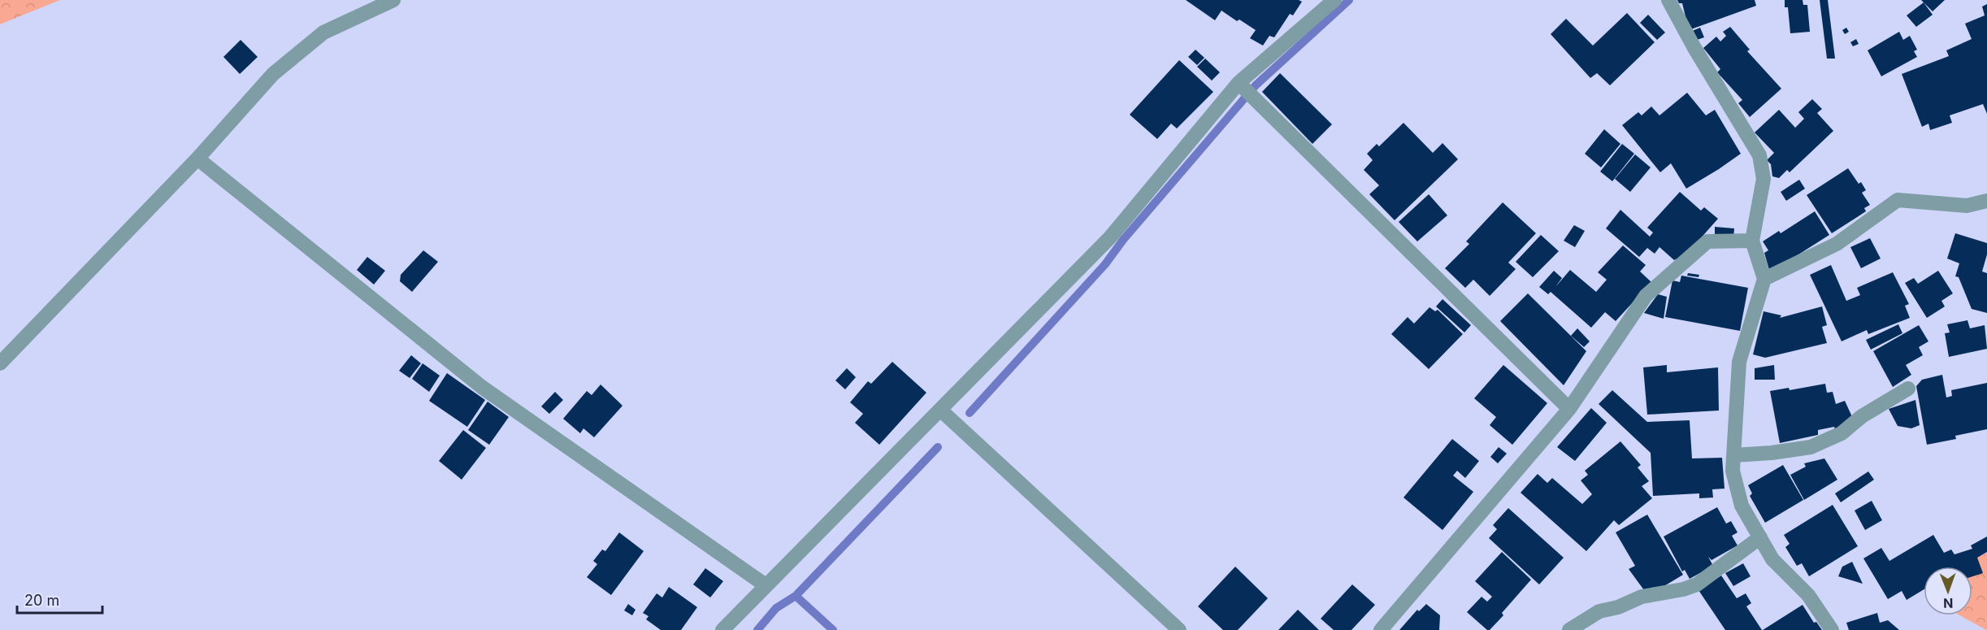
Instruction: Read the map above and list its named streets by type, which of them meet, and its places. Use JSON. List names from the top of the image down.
{
  "scale_bar": "20 m",
  "north": "bottom"
}
